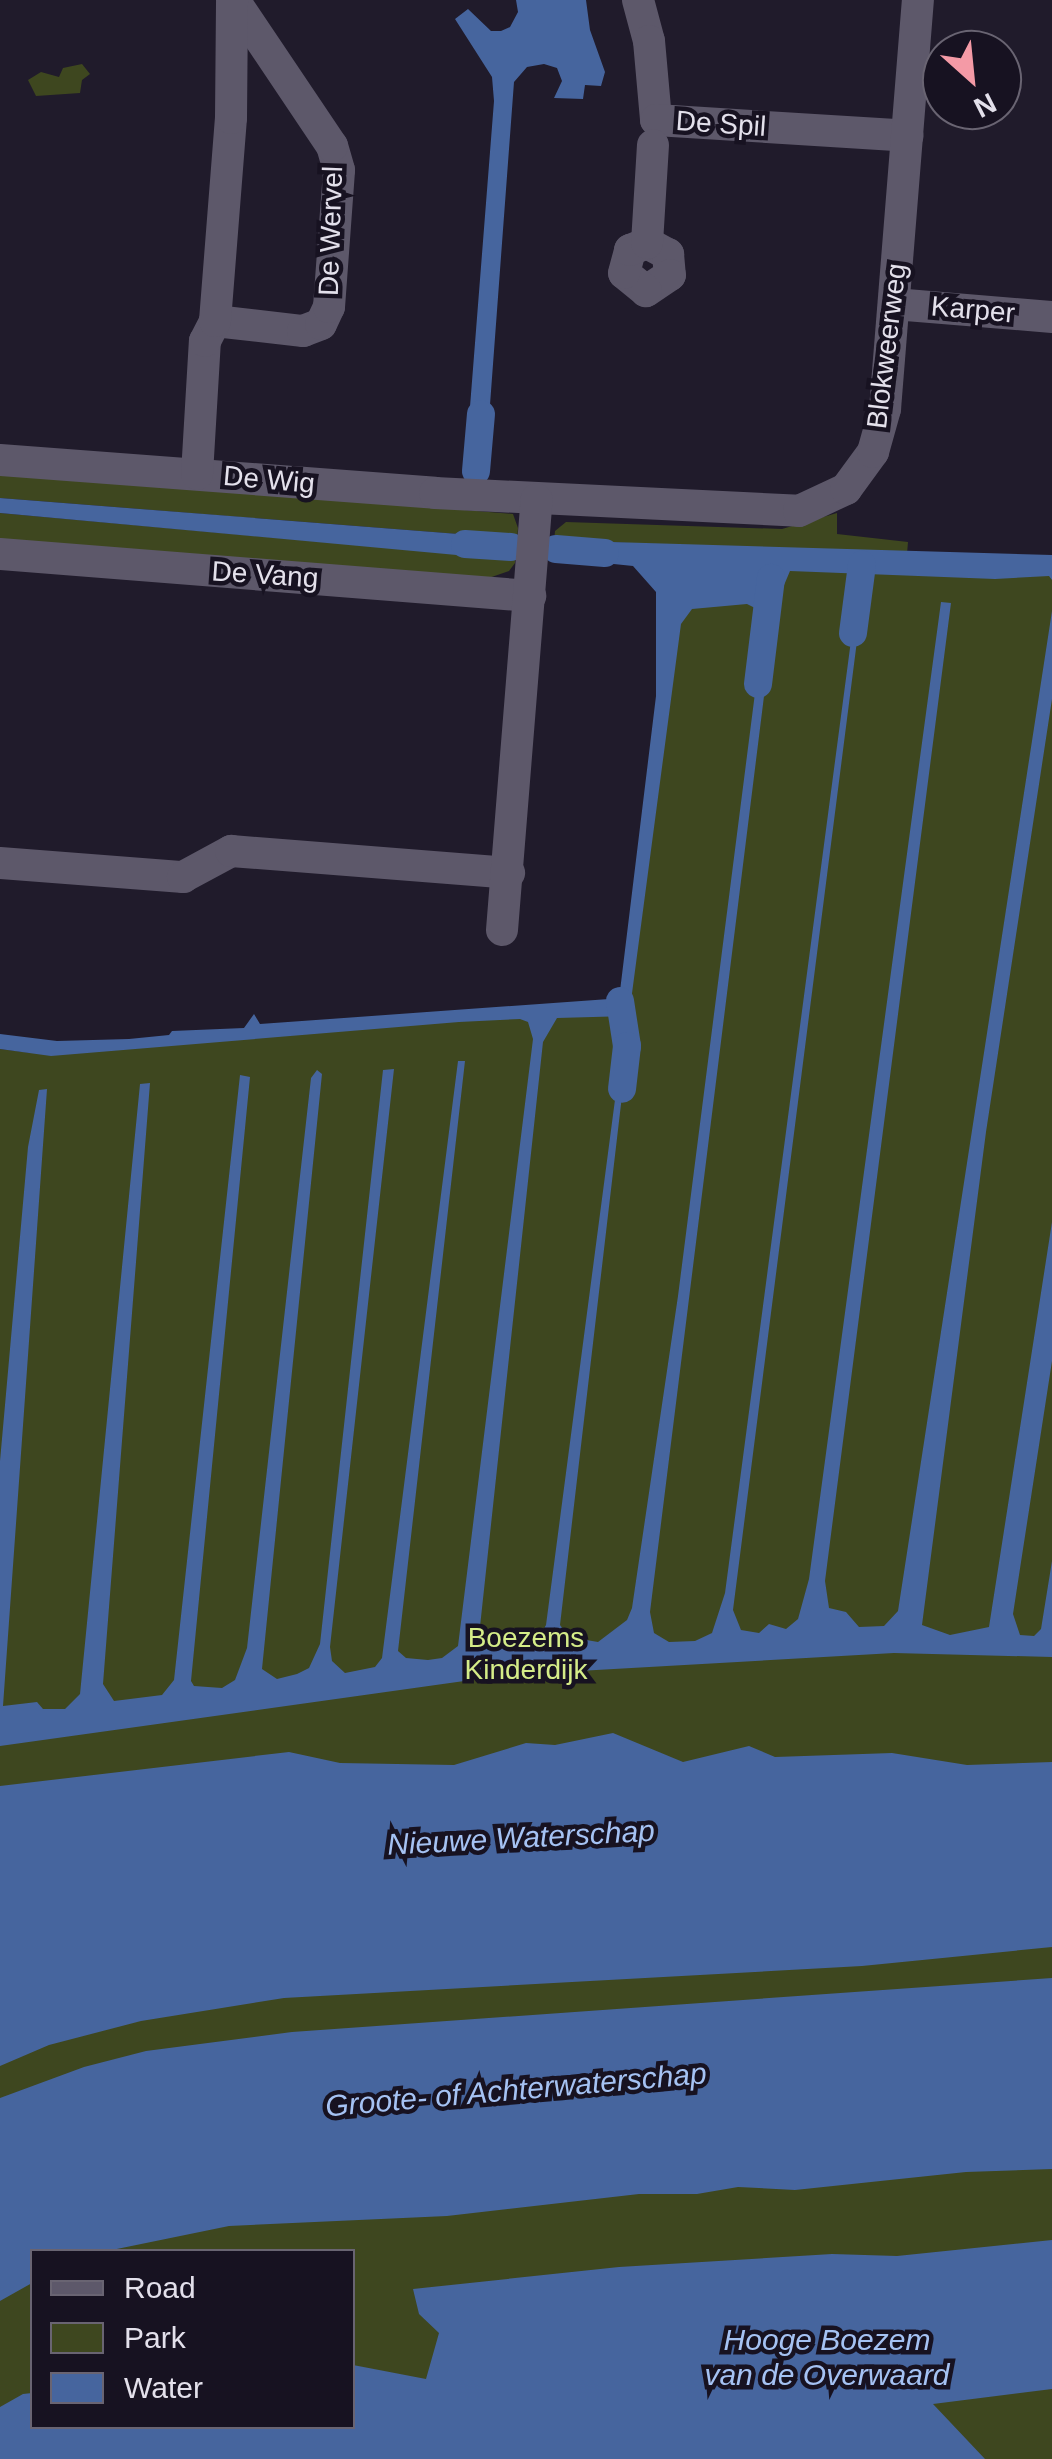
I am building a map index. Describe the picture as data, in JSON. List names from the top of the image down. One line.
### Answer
{"streets":{"street":["De Spil","De Wervel","Karper","Blokweerweg","De Wig","De Vang"]},"crossings":[["De Spil","Blokweerweg"],["De Wervel","De Wig"],["Karper","Blokweerweg"],["Blokweerweg","De Wig"]],"water":["Nieuwe Waterschap","Groote- of Achterwaterschap","Hooge Boezem van de Overwaard"],"parks":["Boezems Kinderdijk"],"legend":["Road","Park","Water"],"north":"bottom right"}
